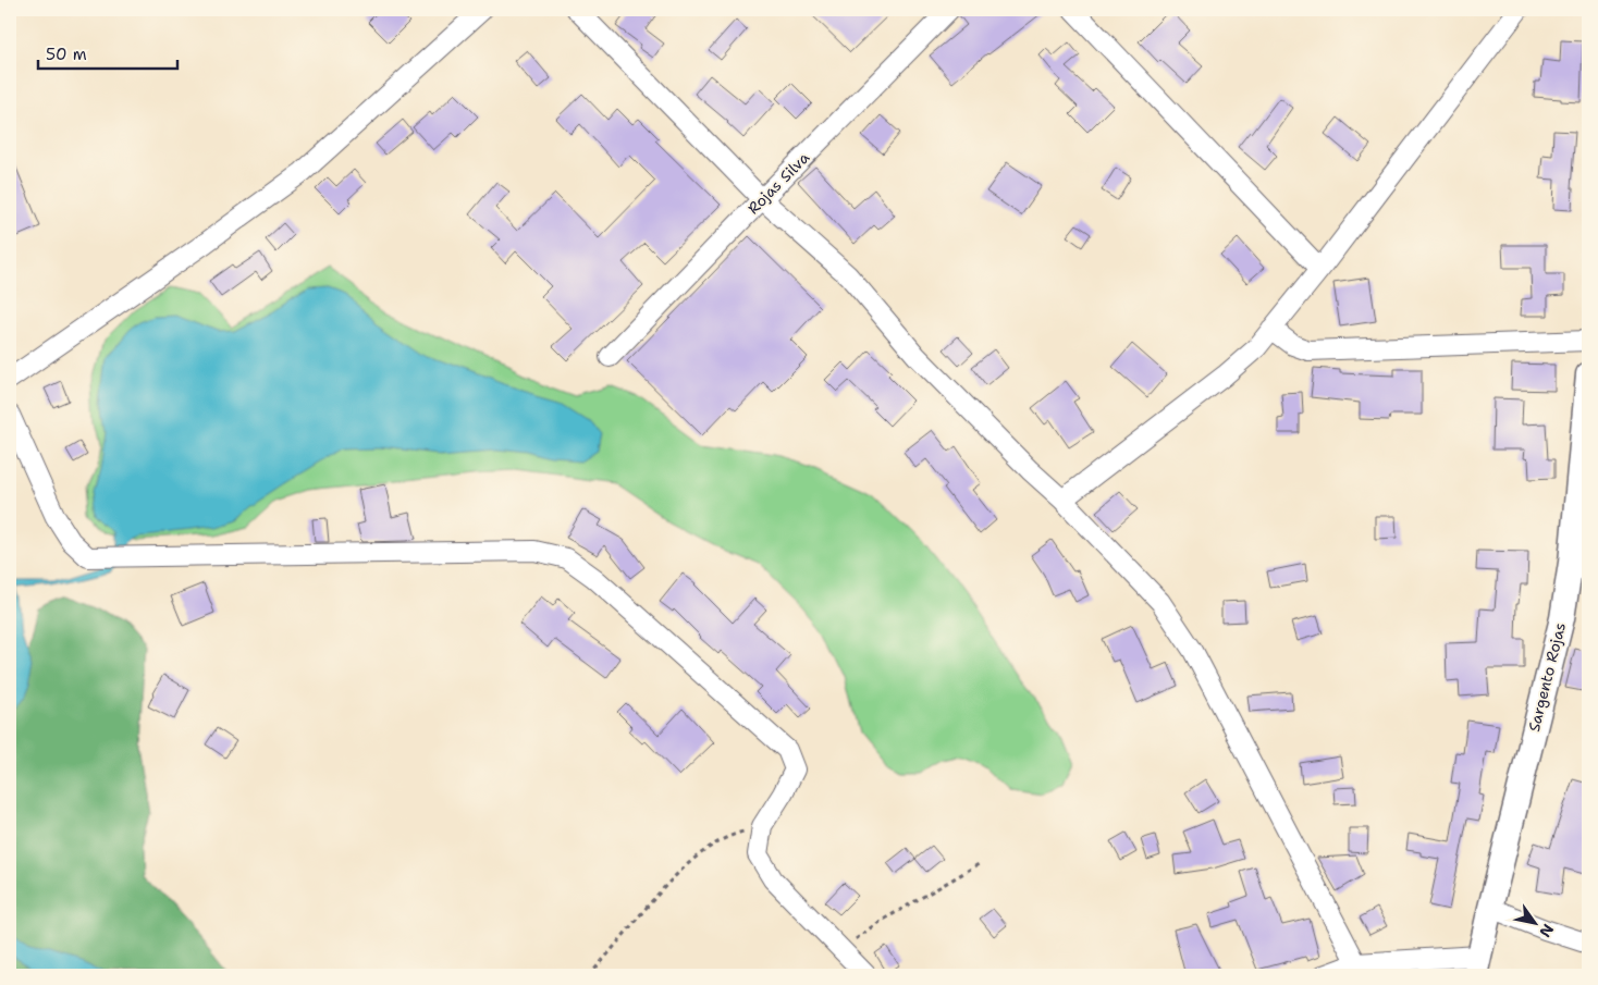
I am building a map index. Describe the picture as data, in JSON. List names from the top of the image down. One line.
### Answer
{"streets":{"street":["Rojas Silva","Sargento Rojas"]},"scale_bar":"50 m","north":"bottom right"}
